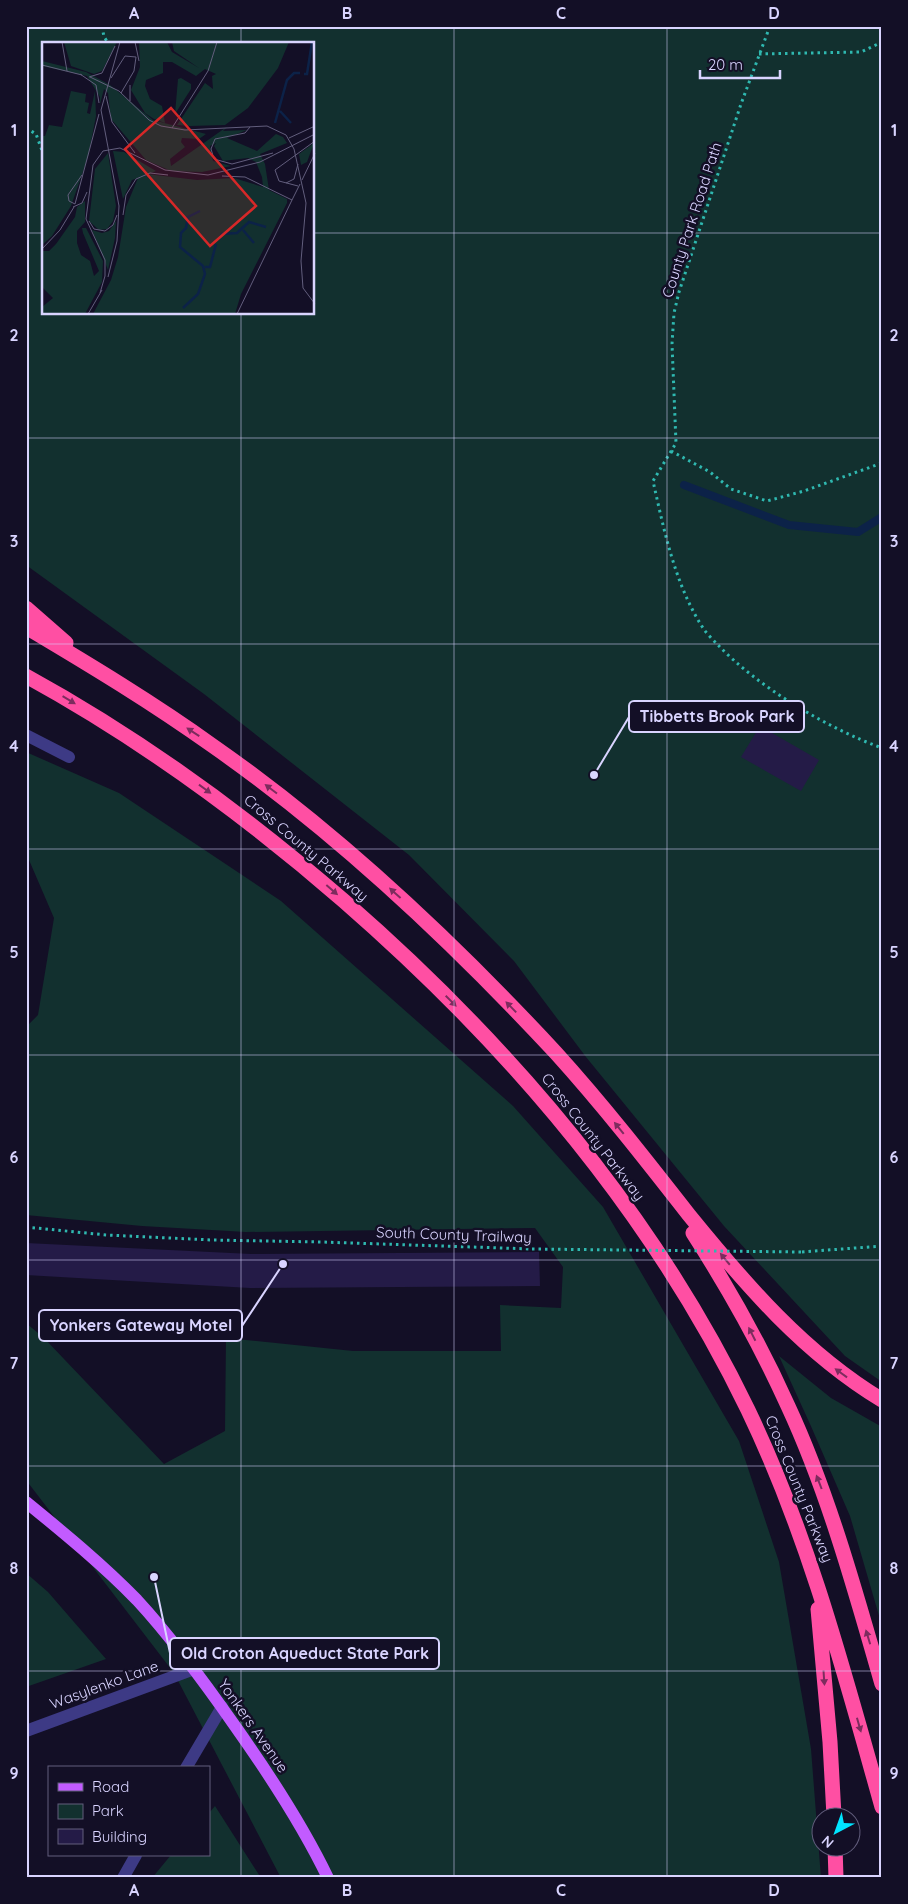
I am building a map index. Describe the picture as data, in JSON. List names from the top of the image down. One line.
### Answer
{"streets":{"highway":["Cross County Parkway"],"main road":["Yonkers Avenue"],"street":["Wasylenko Lane"],"path":["County Park Road Path","South County Trailway"]},"crossings":[["Wasylenko Lane","Yonkers Avenue"]],"places":["Tibbetts Brook Park","Yonkers Gateway Motel","Old Croton Aqueduct State Park"],"legend":["Road","Park","Building"],"scale_bar":"20 m","north":"bottom left","grid":{"columns":["A","B","C","D"],"rows":["1","2","3","4","5","6","7","8","9"]}}
